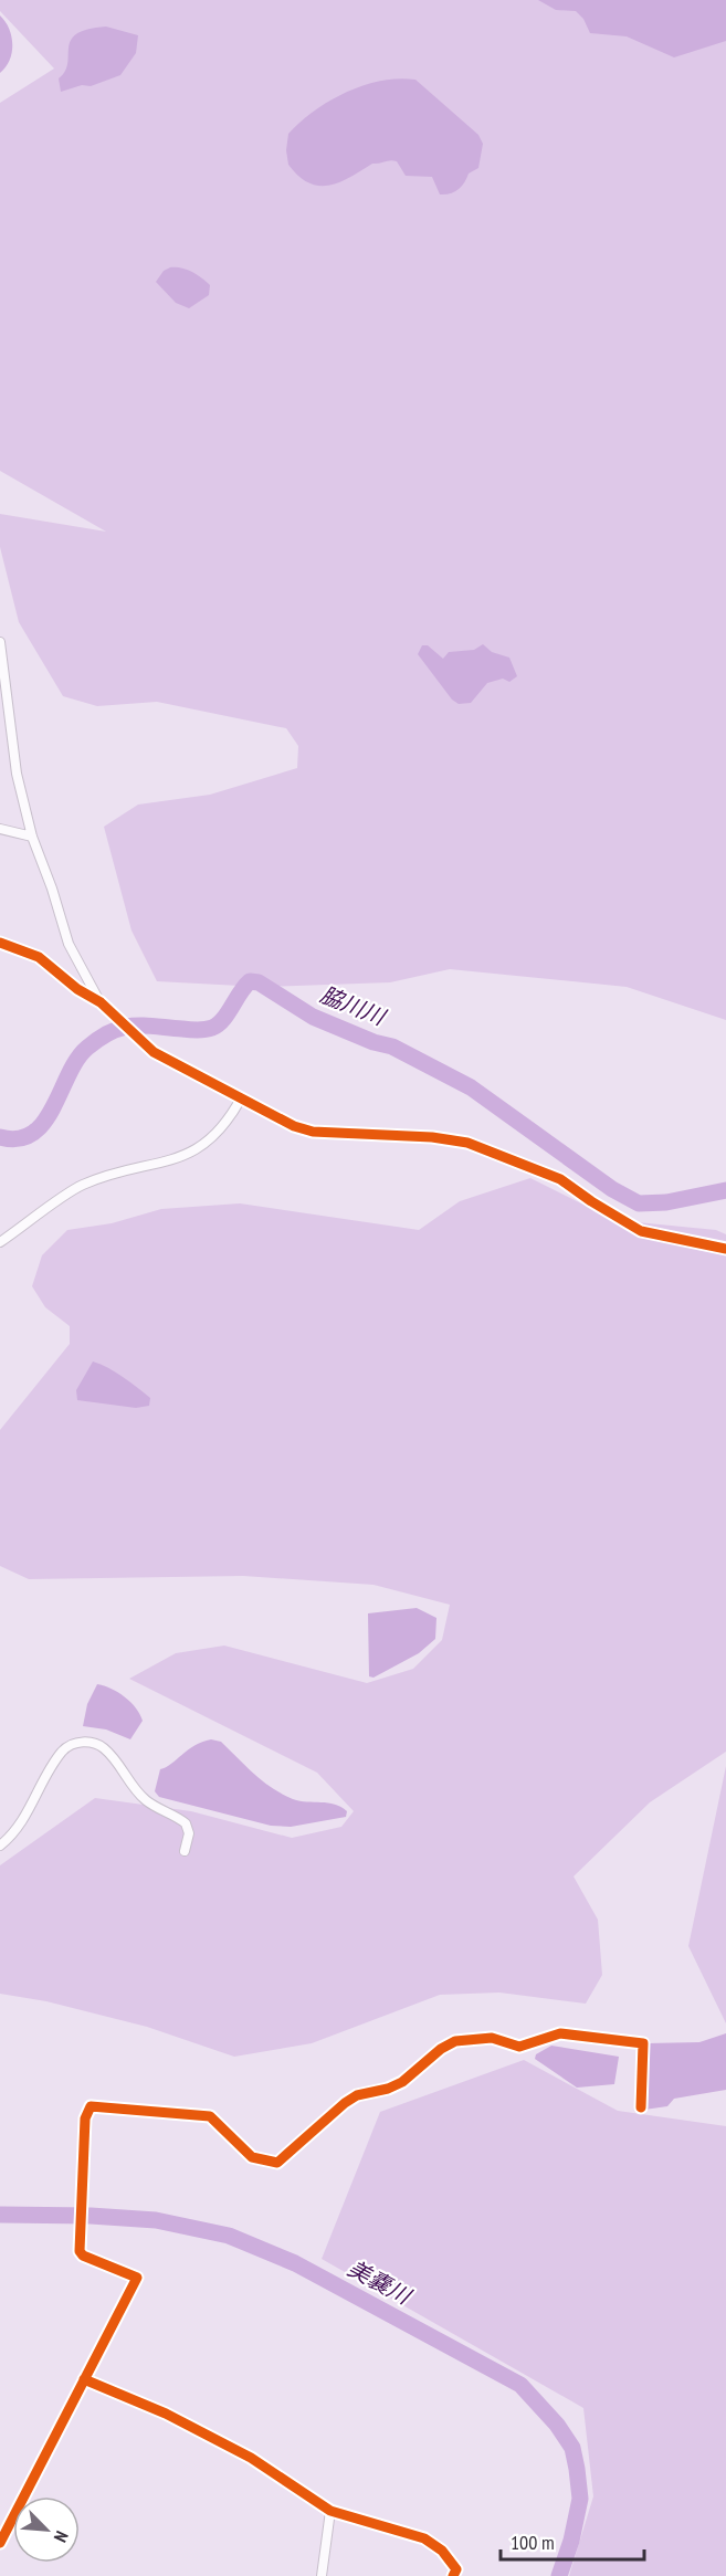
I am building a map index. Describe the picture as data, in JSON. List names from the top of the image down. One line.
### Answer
{"water":["脇川川","美嚢川"],"scale_bar":"100 m","north":"bottom right"}
